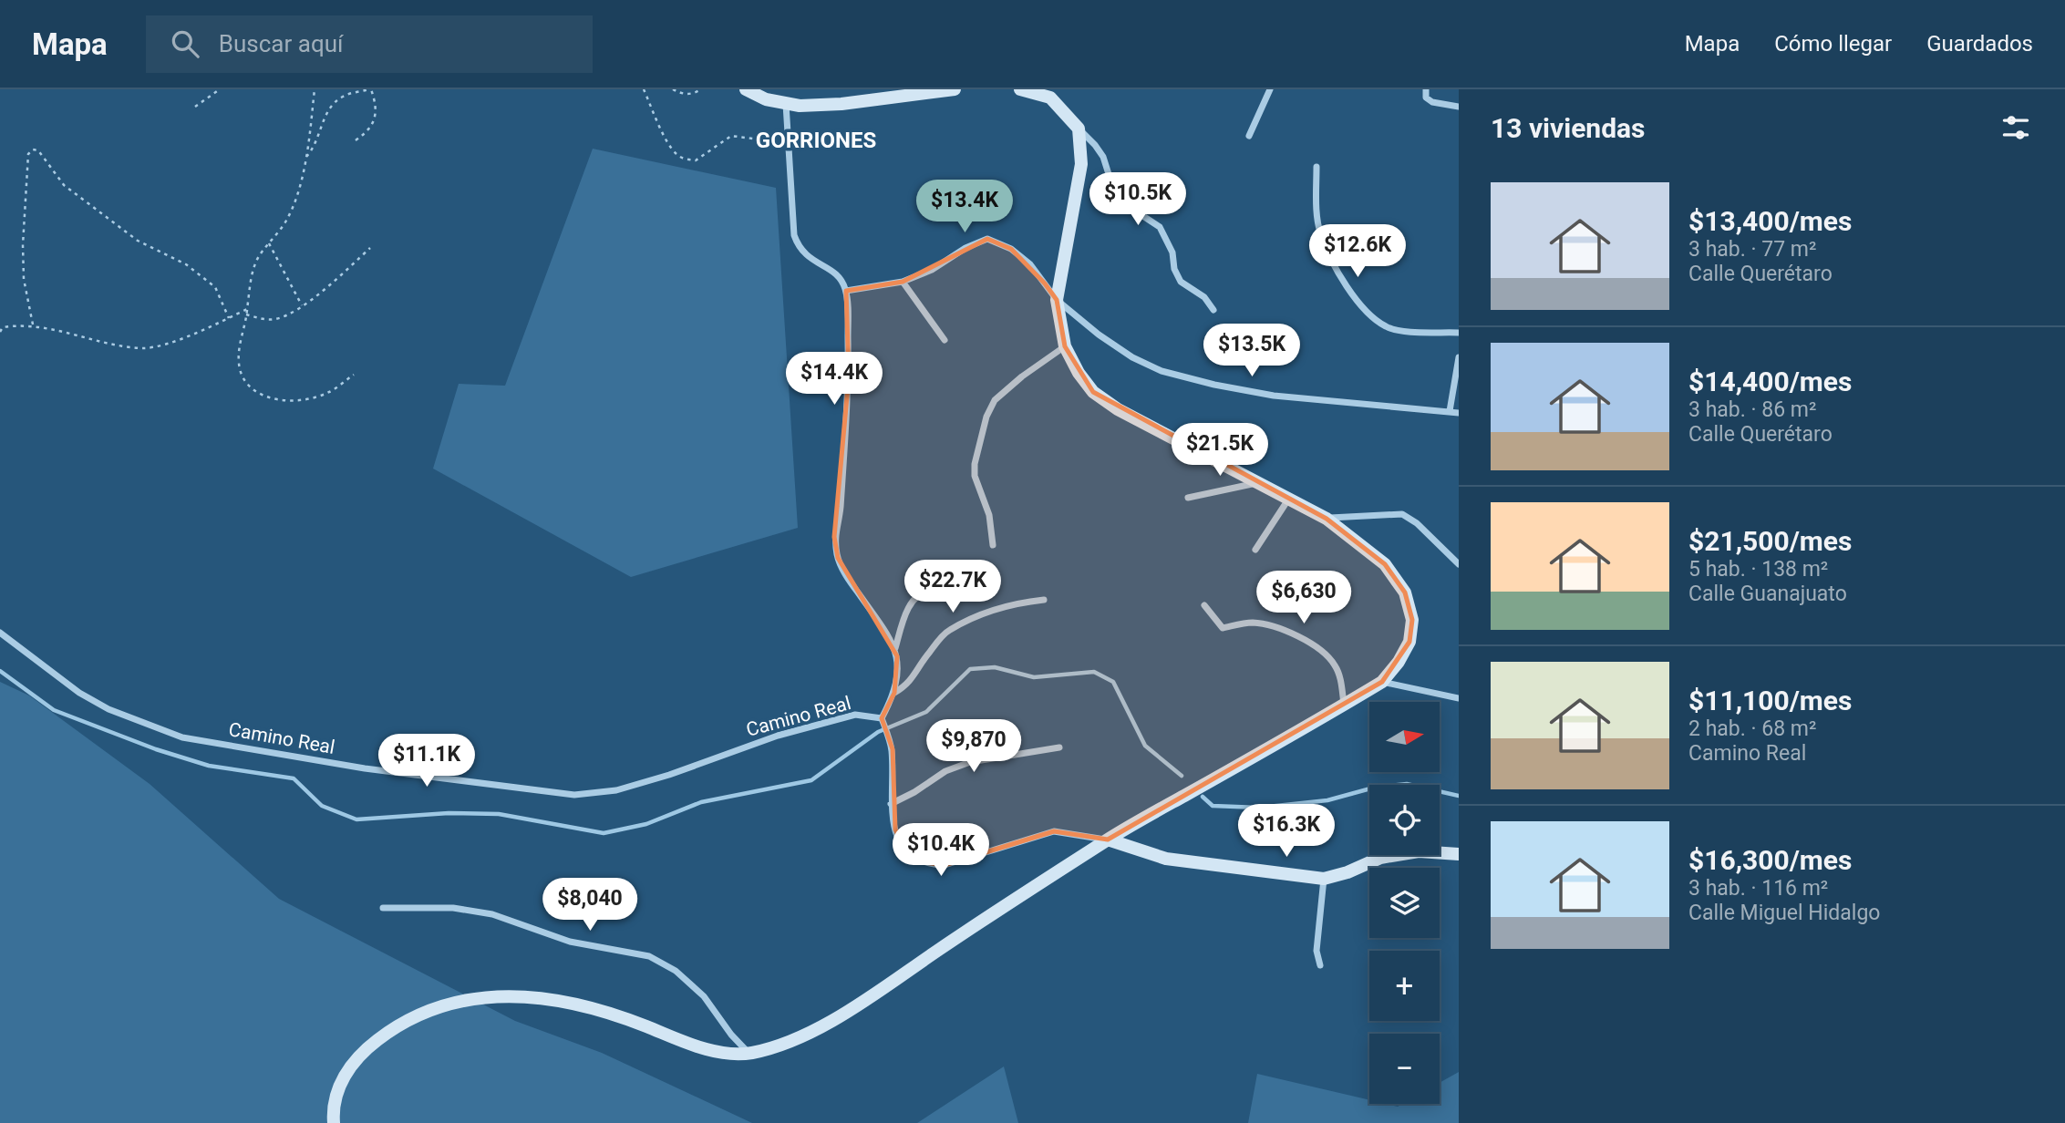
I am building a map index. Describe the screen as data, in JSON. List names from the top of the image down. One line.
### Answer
{"streets":{"street":["Camino Real"]},"districts":["GORRIONES"],"north":"right","page":{"header":"Mapa","search":"Buscar aquí","nav":["Mapa","Cómo llegar","Guardados"],"heading":"13 viviendas","list":[{"name":"$13,400/mes","note":"3 hab. · 77 m² · Calle Querétaro"},{"name":"$14,400/mes","note":"3 hab. · 86 m² · Calle Querétaro"},{"name":"$21,500/mes","note":"5 hab. · 138 m² · Calle Guanajuato"},{"name":"$11,100/mes","note":"2 hab. · 68 m² · Camino Real"},{"name":"$16,300/mes","note":"3 hab. · 116 m² · Calle Miguel Hidalgo"}],"price":["$10.5K","$13.4K","$12.6K","$13.5K","$14.4K","$21.5K","$22.7K","$6,630","$9,870","$11.1K","$16.3K","$10.4K","$8,040"],"map_buttons":["+","−"]}}
